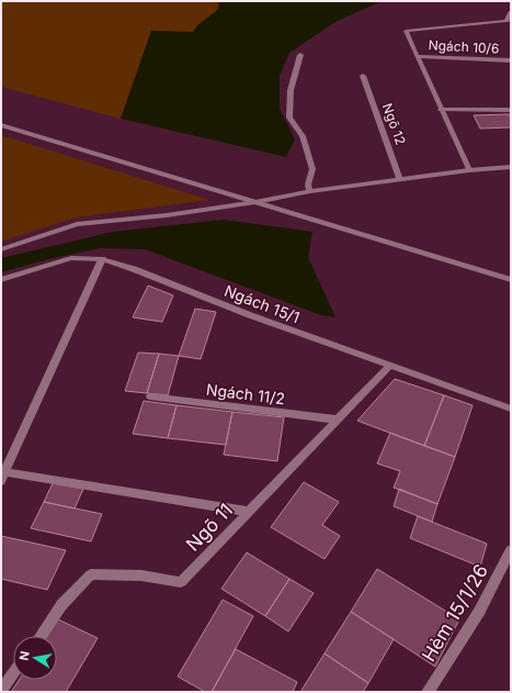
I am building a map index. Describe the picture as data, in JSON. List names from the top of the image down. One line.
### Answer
{"streets":{"street":["Ngách 10/6","Ngõ 12","Ngách 15/1","Ngách 11/2","Ngõ 11","Hẻm 15/1/26"]},"crossings":[["Ngách 15/1","Ngõ 11"],["Ngách 11/2","Ngõ 11"]],"north":"left"}
